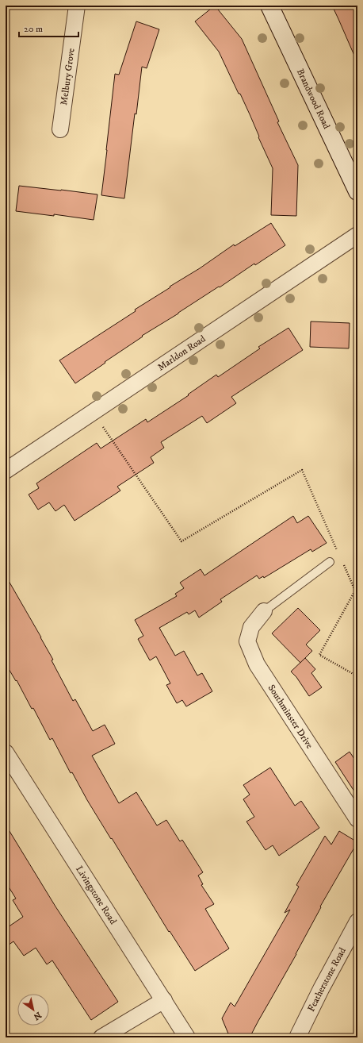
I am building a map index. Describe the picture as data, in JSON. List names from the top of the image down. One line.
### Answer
{"streets":{"street":["Melbury Grove","Brandwood Road","Marldon Road","Southminster Drive","Livingstone Road","Featherstone Road"]},"scale_bar":"20 m","north":"bottom right"}
